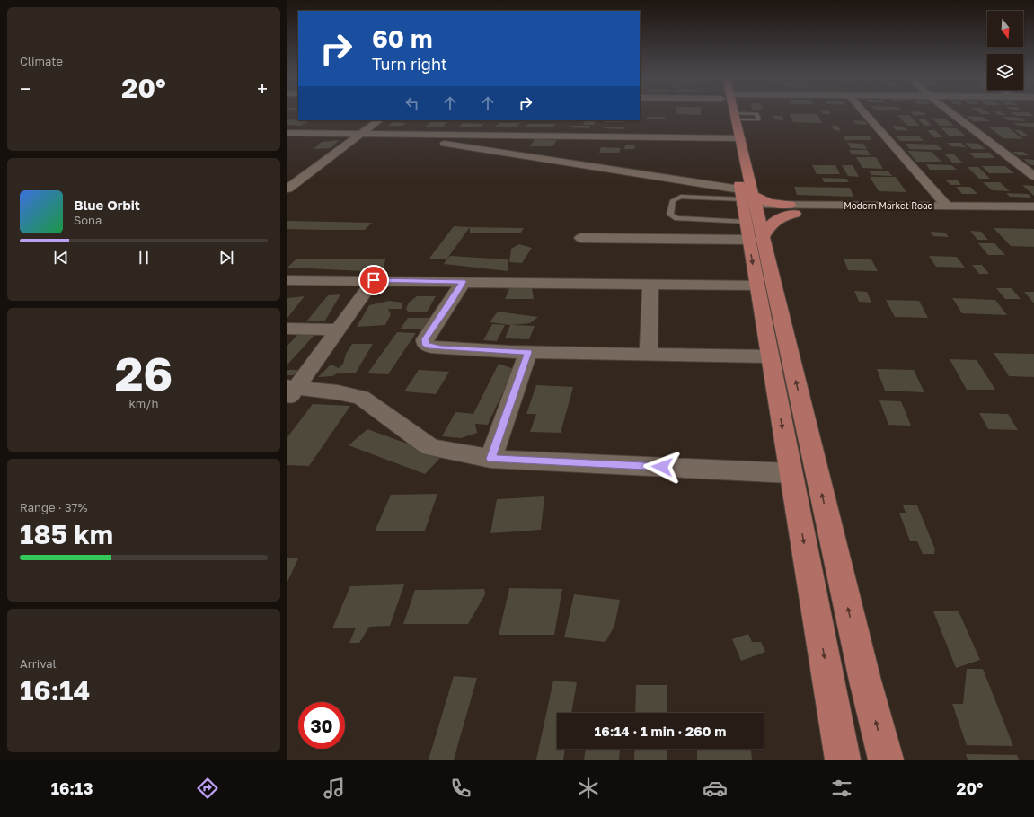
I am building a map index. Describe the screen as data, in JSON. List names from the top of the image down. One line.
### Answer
{"streets":{"street":["Modern Market Road"]},"north":"bottom","page":{"tile":["Climate",["26","km/h"],["Range · 37%","185 km"],["Arrival","16:14"]],"turn":["60 m","Turn right"],"heat":["−","20°","+"],"song":["Blue Orbit","Sona"],"limit":"30","trip":"16:14 · 1 min · 260 m","tabs":["16:13","20°"]}}
